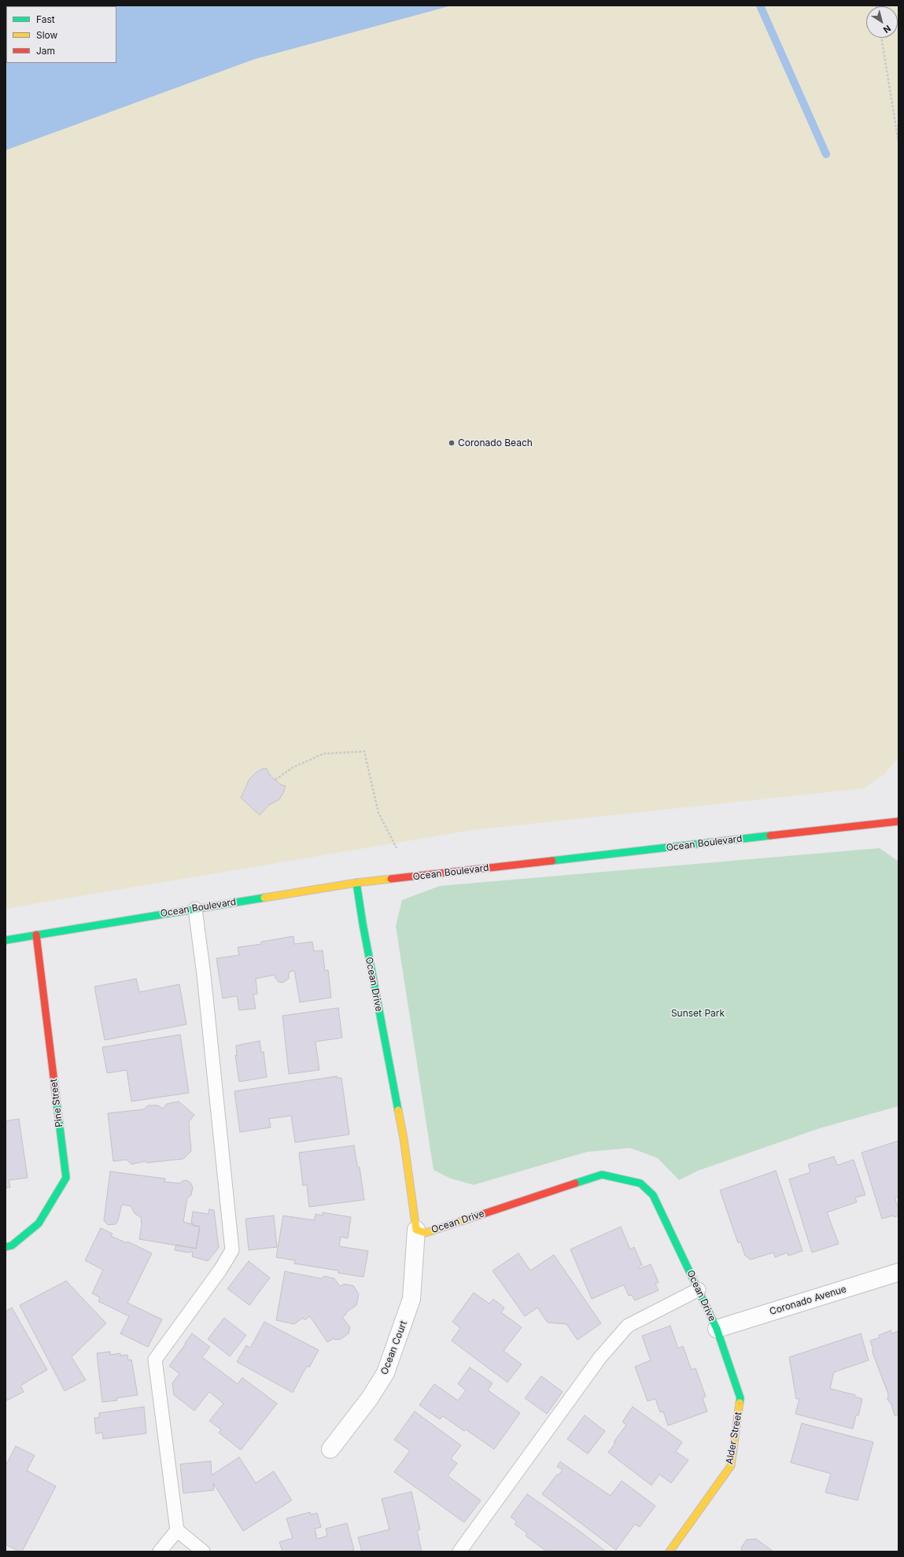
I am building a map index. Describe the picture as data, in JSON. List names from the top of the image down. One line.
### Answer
{"streets":{"street":["Ocean Boulevard","Ocean Drive","Pine Street","Coronado Avenue","Ocean Court","Alder Street"]},"crossings":[["Ocean Boulevard","Ocean Drive"],["Ocean Boulevard","Pine Street"],["Ocean Drive","Coronado Avenue"],["Ocean Drive","Ocean Court"],["Ocean Drive","Alder Street"],["Coronado Avenue","Alder Street"]],"parks":["Sunset Park"],"places":["Coronado Beach"],"legend":["Fast","Slow","Jam"],"north":"bottom right"}
